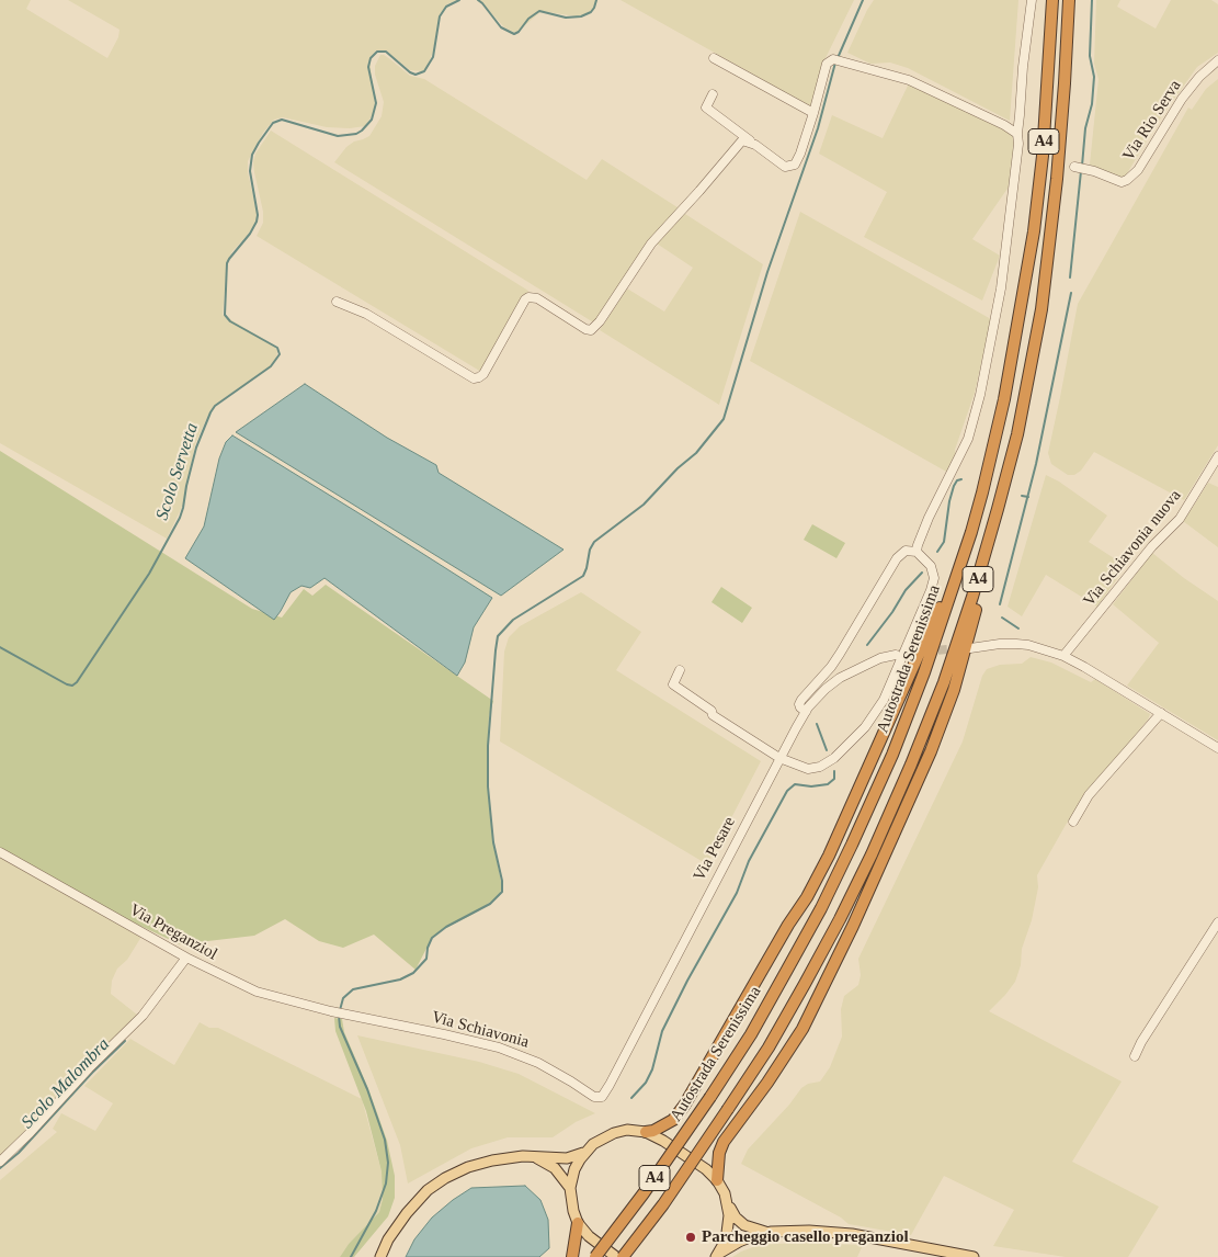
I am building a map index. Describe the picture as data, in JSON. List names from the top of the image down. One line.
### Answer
{"streets":{"highway":["A4","Autostrada Serenissima"],"street":["Via Rio Serva","Via Schiavonia nuova","Via Pesare","Via Preganziol","Via Schiavonia"]},"crossings":[["Via Pesare","Via Schiavonia"],["Via Preganziol","Via Schiavonia"]],"water":["Scolo Servetta","Scolo Malombra"],"places":["Parcheggio casello preganziol"]}
